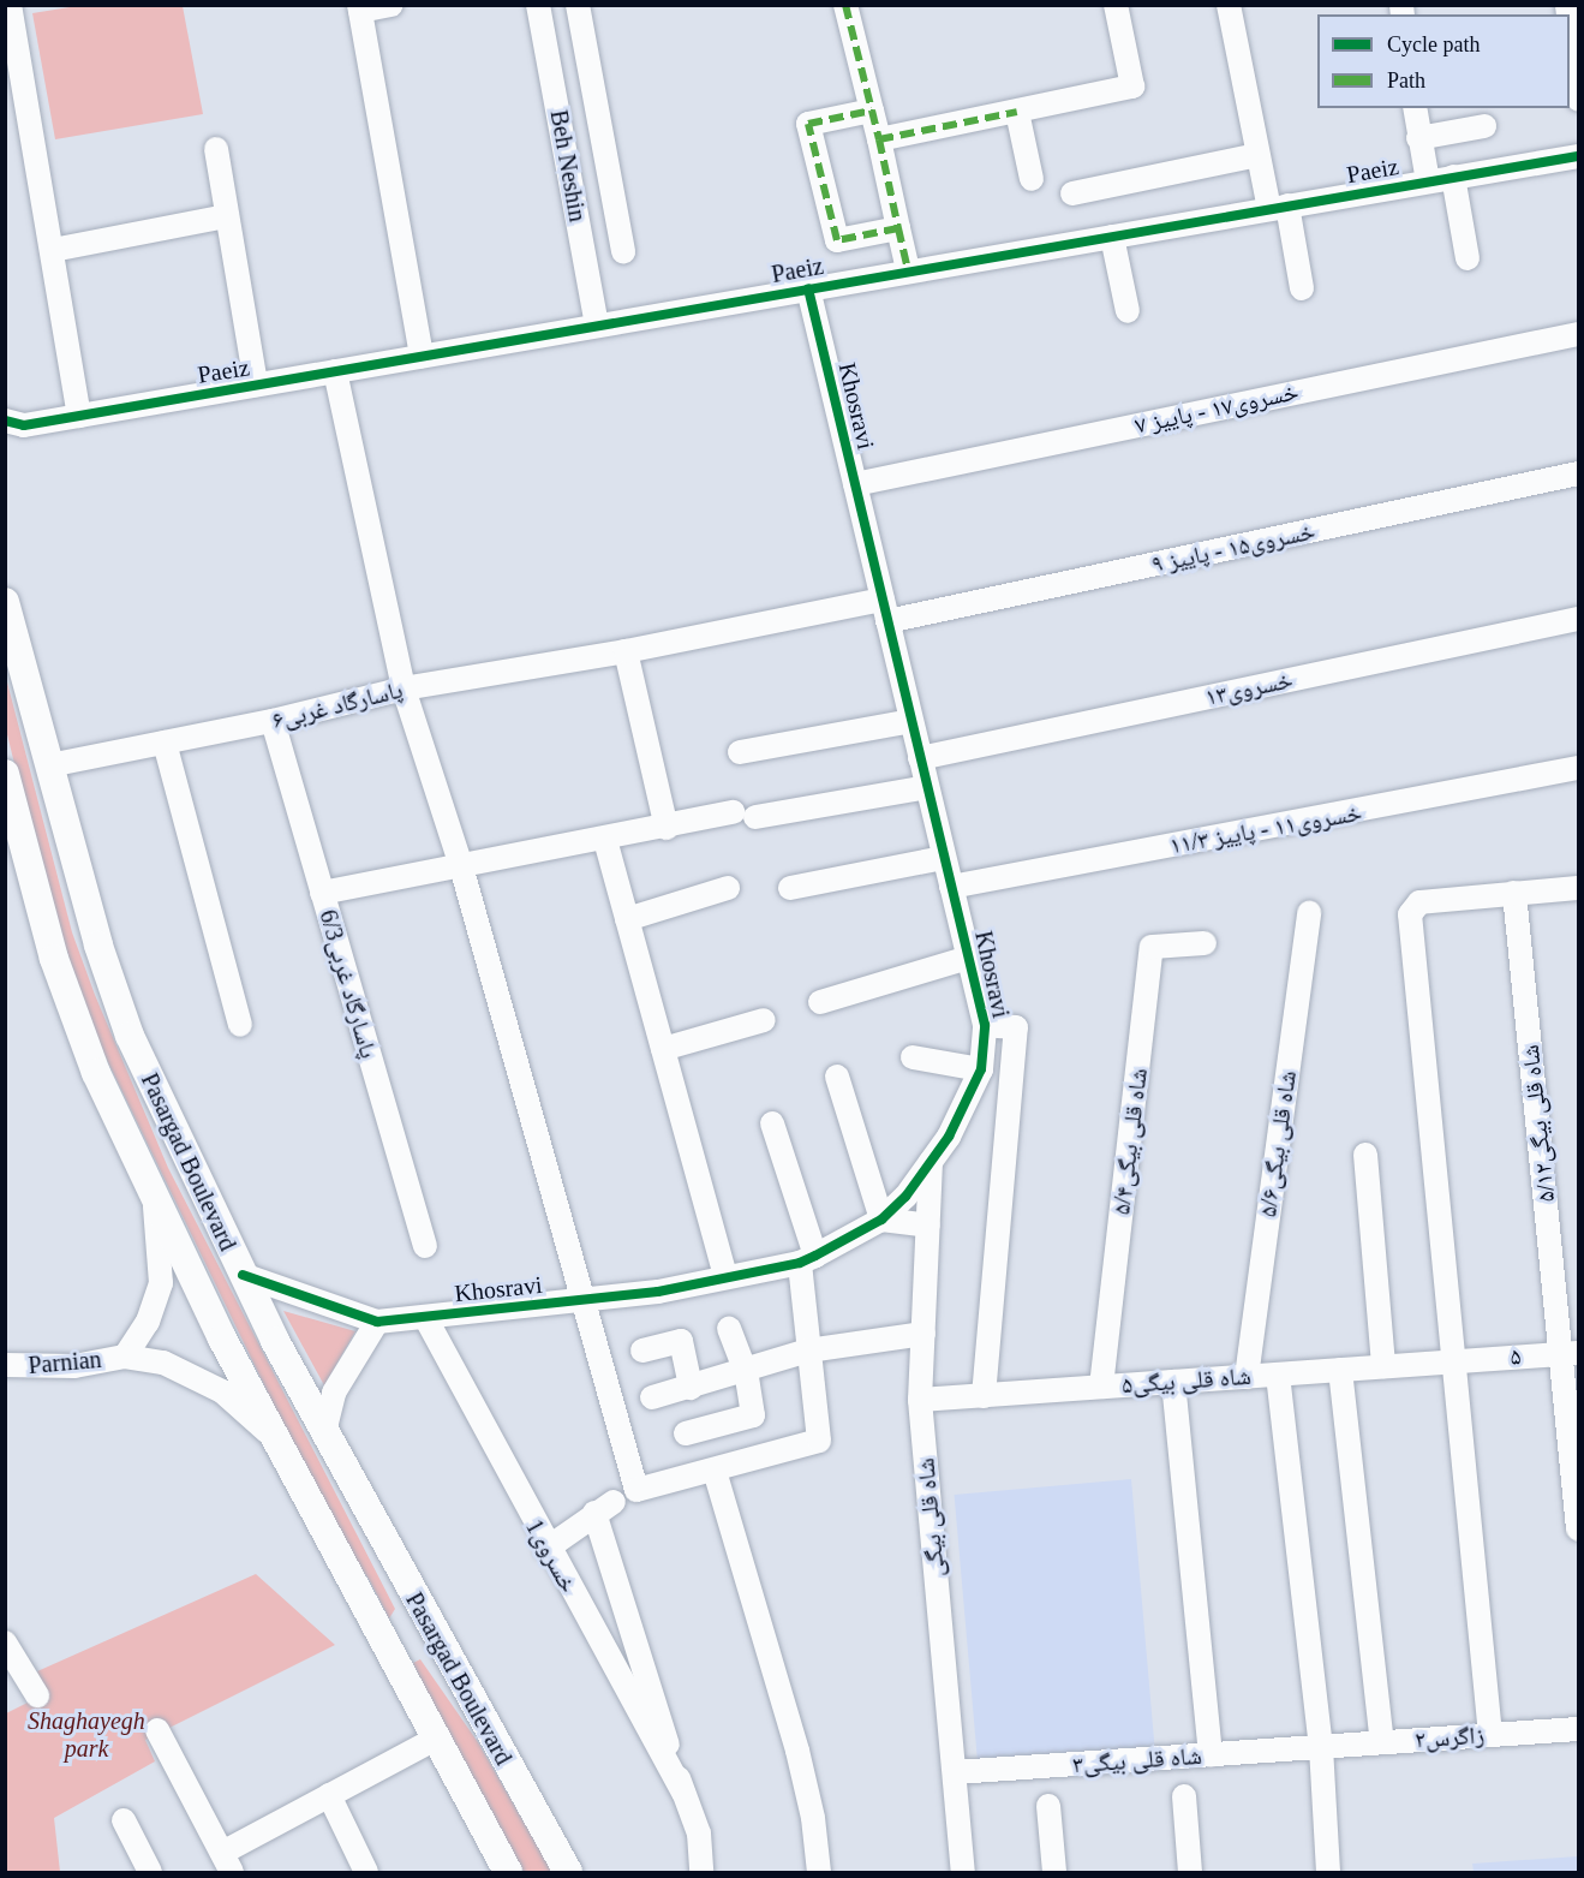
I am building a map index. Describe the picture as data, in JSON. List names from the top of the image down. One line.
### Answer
{"streets":{"main road":["Pasargad Boulevard"],"street":["Beh Neshin","Paeiz","Khosravi","خسروى۱۷ - پاییز ۷","خسروى۱۵ - پاییز ۹","خسروى۱۳","پاسارگاد غربی۶","خسروى۱۱ - پاییز ۱۱/۳","پاسارگاد غربی6/3","شاه قلی بیگی۵/۱۲","شاه قلی بیگی۵/۴","شاه قلی بیگی۵/۶","۵","Parnian","شاه قلی بیگی۵","شاه قلی بیگی","خسروى1","زاگرس۲","شاه قلی بیگی۳"]},"crossings":[["Beh Neshin","Paeiz"],["Paeiz","Khosravi"],["Khosravi","خسروى۱۷ - پاییز ۷"],["Khosravi","خسروى۱۵ - پاییز ۹"],["Khosravi","خسروى۱۳"],["Khosravi","خسروى۱۱ - پاییز ۱۱/۳"],["Khosravi","شاه قلی بیگی"],["Khosravi","خسروى1"],["خسروى۱۵ - پاییز ۹","پاسارگاد غربی۶"],["پاسارگاد غربی۶","پاسارگاد غربی6/3"],["پاسارگاد غربی۶","Pasargad Boulevard"],["شاه قلی بیگی۵/۱۲","۵"],["شاه قلی بیگی۵/۴","شاه قلی بیگی۵"],["شاه قلی بیگی۵/۶","شاه قلی بیگی۵"],["Pasargad Boulevard","Parnian"],["۵","شاه قلی بیگی۵"],["شاه قلی بیگی۵","شاه قلی بیگی"],["شاه قلی بیگی","شاه قلی بیگی۳"],["زاگرس۲","شاه قلی بیگی۳"]],"parks":["Shaghayegh park"],"legend":["Cycle path","Path"]}
